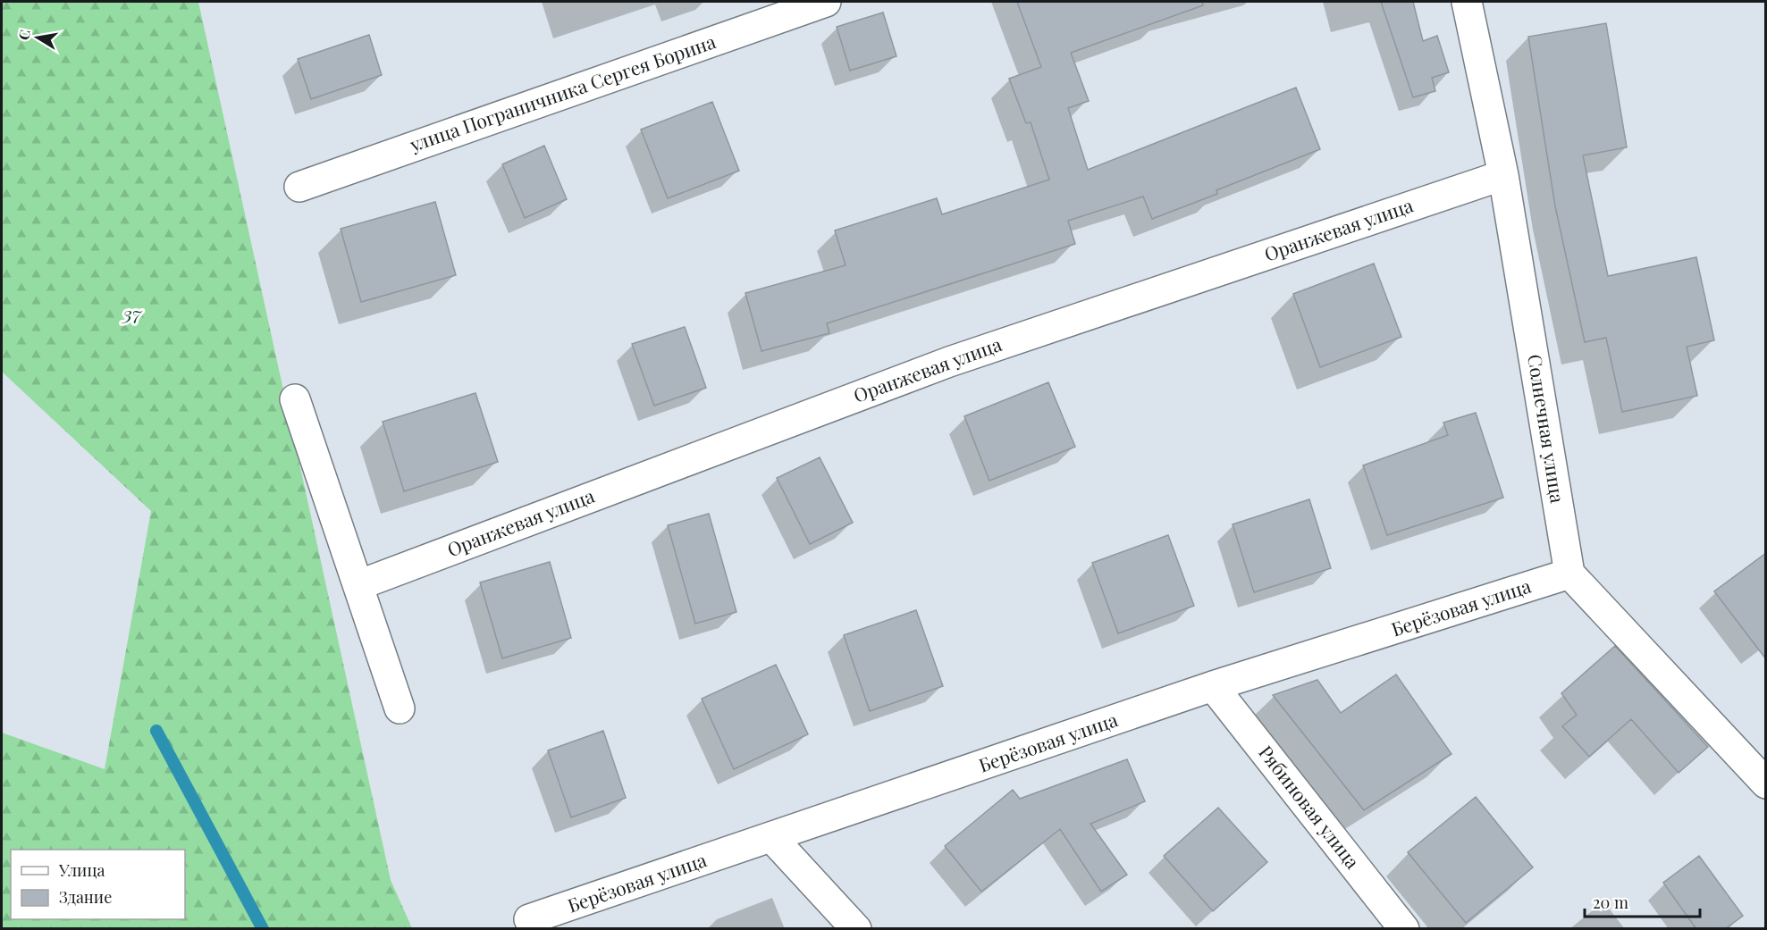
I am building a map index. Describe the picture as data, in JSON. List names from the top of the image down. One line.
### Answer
{"streets":{"street":["улица Пограничника Сергея Борина","Оранжевая улица","Солнечная улица","Берёзовая улица","Рябиновая улица"]},"crossings":[["Оранжевая улица","Солнечная улица"],["Солнечная улица","Берёзовая улица"],["Берёзовая улица","Рябиновая улица"]],"parks":["37"],"legend":["Улица","Здание"],"scale_bar":"20 m","north":"left"}
